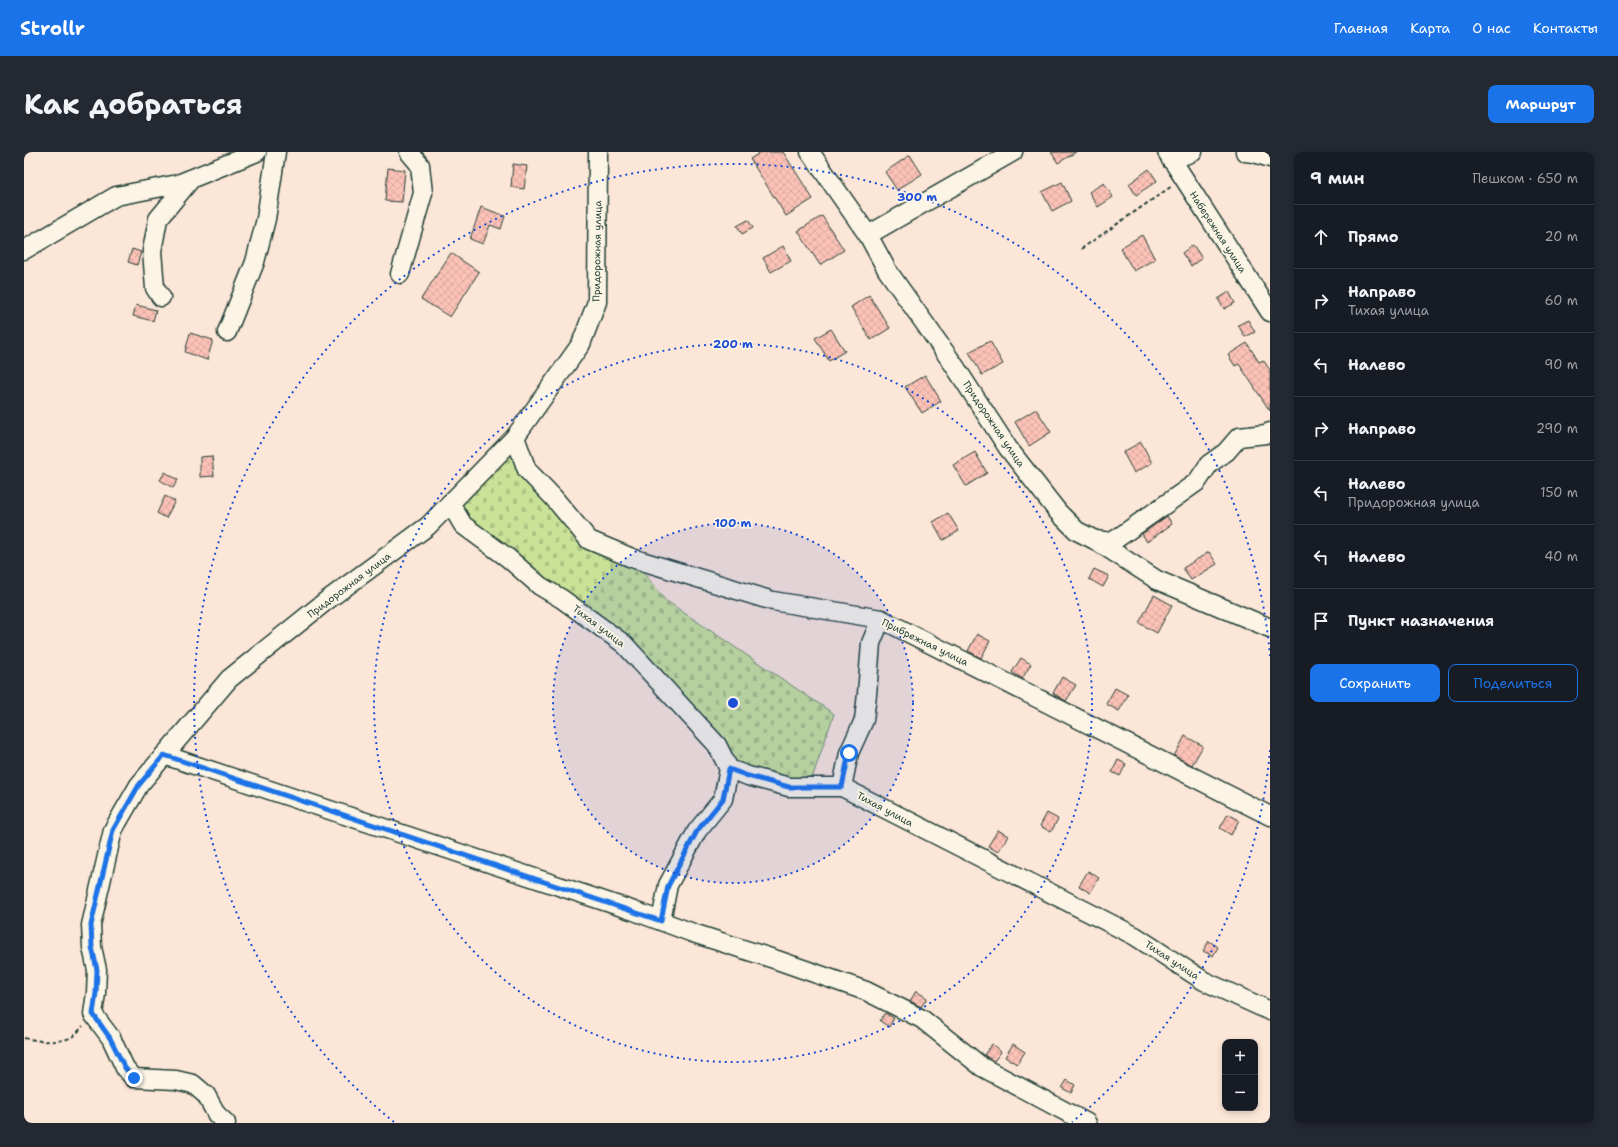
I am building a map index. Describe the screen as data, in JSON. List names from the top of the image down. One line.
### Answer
{"streets":{"street":["Набережная улица","Придорожная улица","Тихая улица","Прибрежная улица"]},"crossings":[["Придорожная улица","Тихая улица"],["Придорожная улица","Прибрежная улица"]],"page":{"header":"Strollr","nav":["Главная","Карта","О нас","Контакты"],"title":"Как добраться","buttons":["Маршрут",["Сохранить","Поделиться"]],"heading":["9 мин","Пешком · 650 m"],"list":[["Прямо","20 m"],["Направо","Тихая улица","60 m"],["Налево","90 m"],["Направо","290 m"],["Налево","Придорожная улица","150 m"],["Налево","40 m"],"Пункт назначения"],"map_buttons":["+","−"]},"rings":["300 m","200 m","100 m"]}
